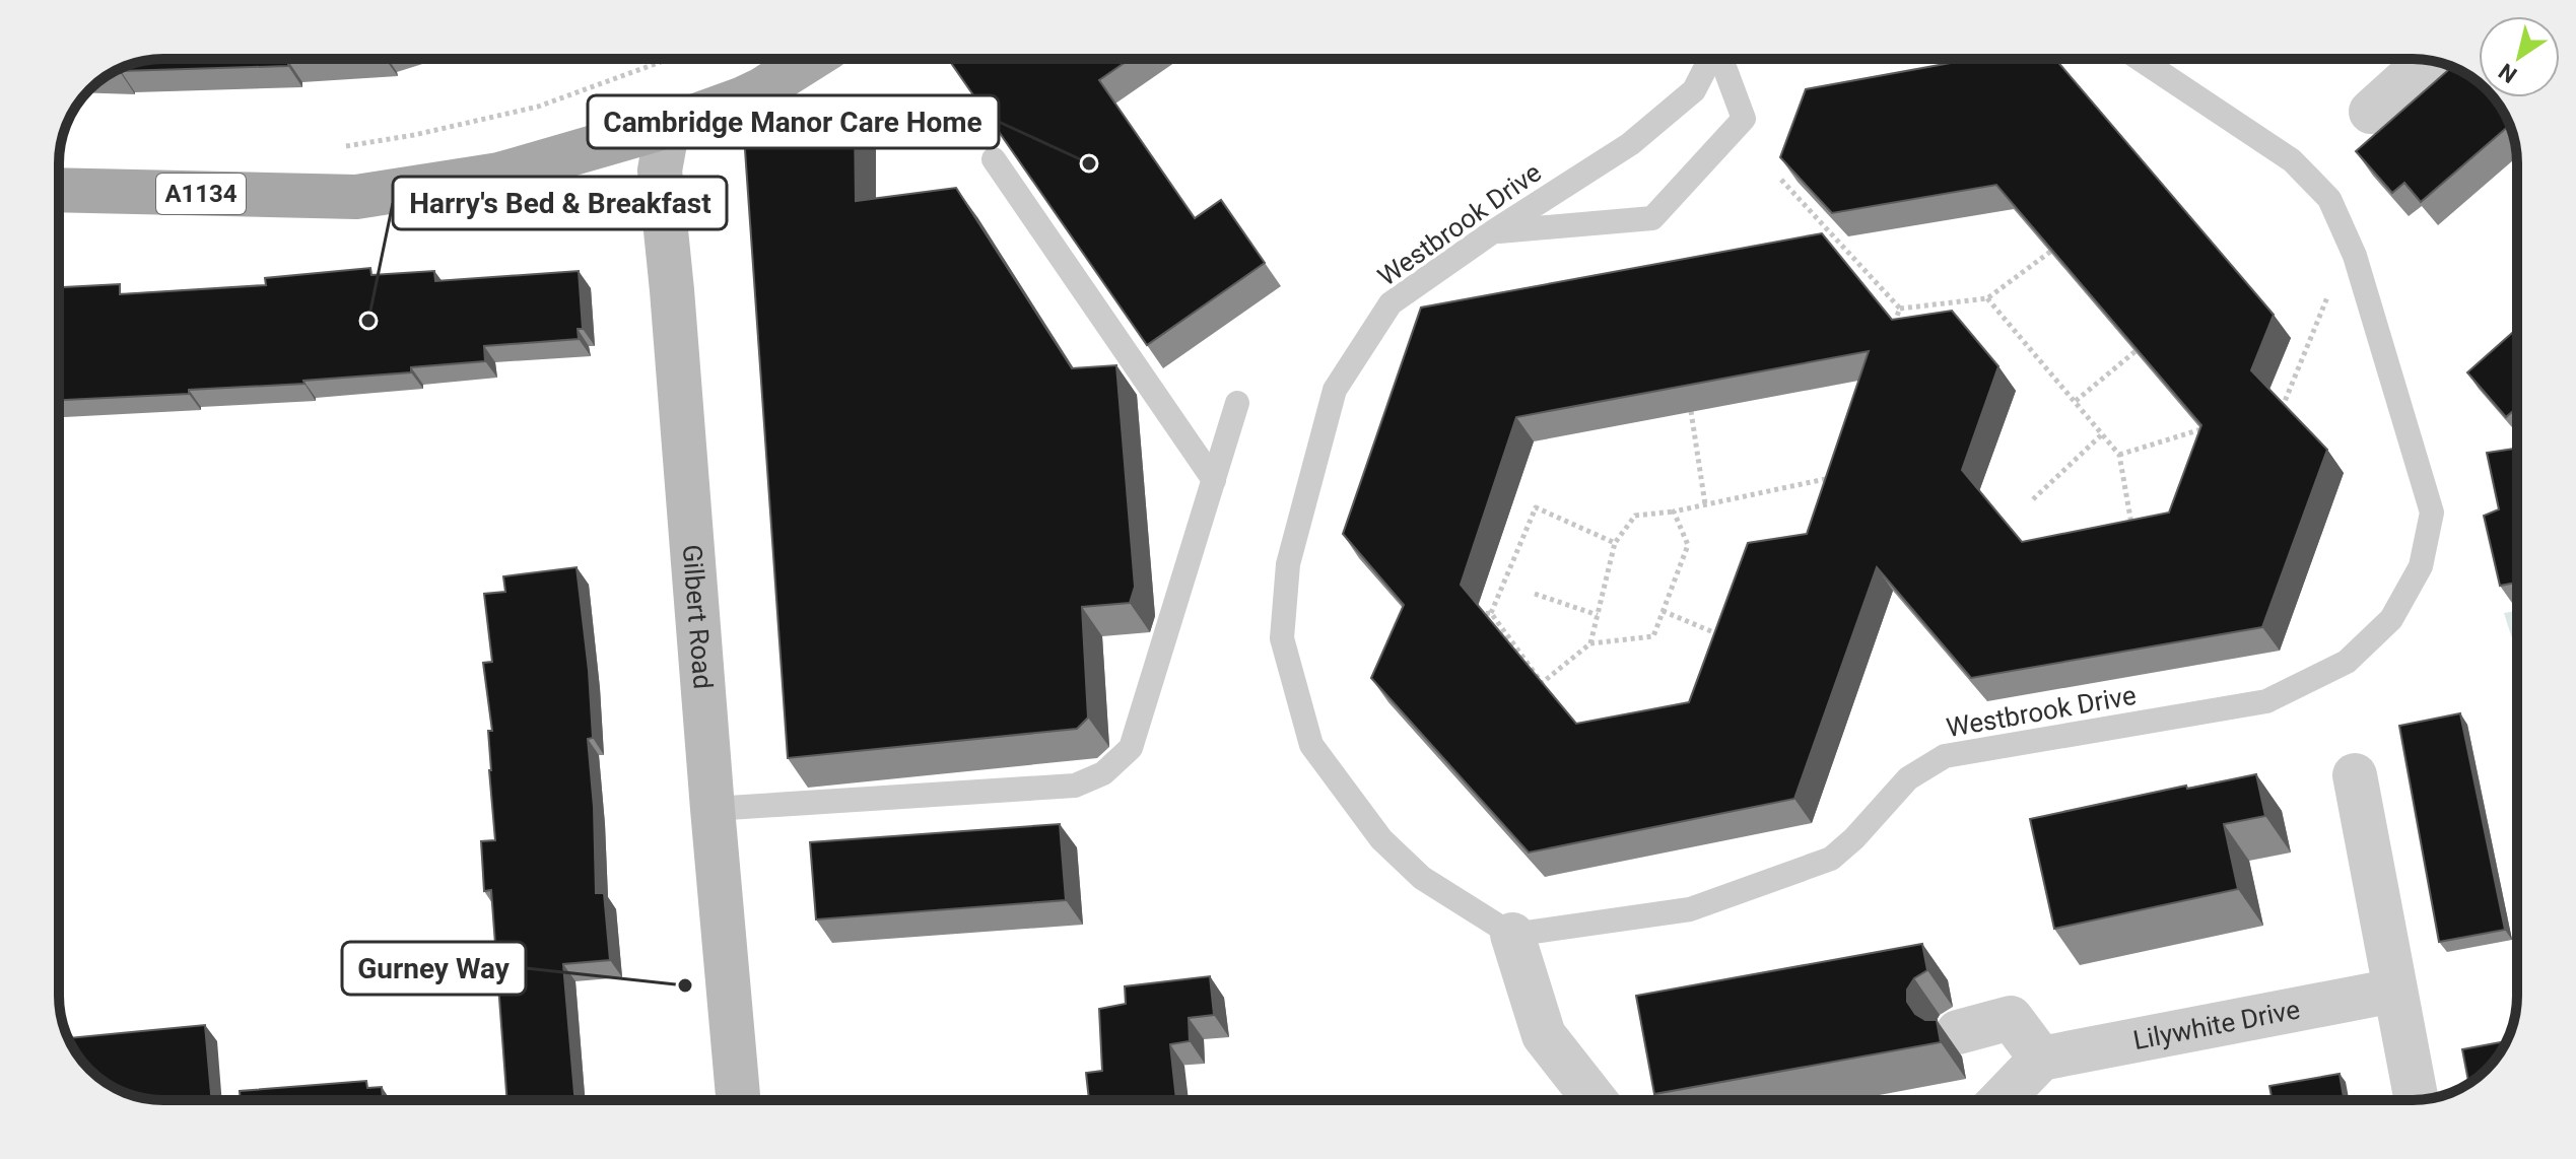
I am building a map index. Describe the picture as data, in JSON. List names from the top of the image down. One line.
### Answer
{"streets":{"main road":["A1134"],"street":["Gilbert Road","Lilywhite Drive"],"lane":["Westbrook Drive"]},"crossings":[["A1134","Gilbert Road"]],"places":["Cambridge Manor Care Home","Harry's Bed & Breakfast","Gurney Way"],"north":"bottom left"}
